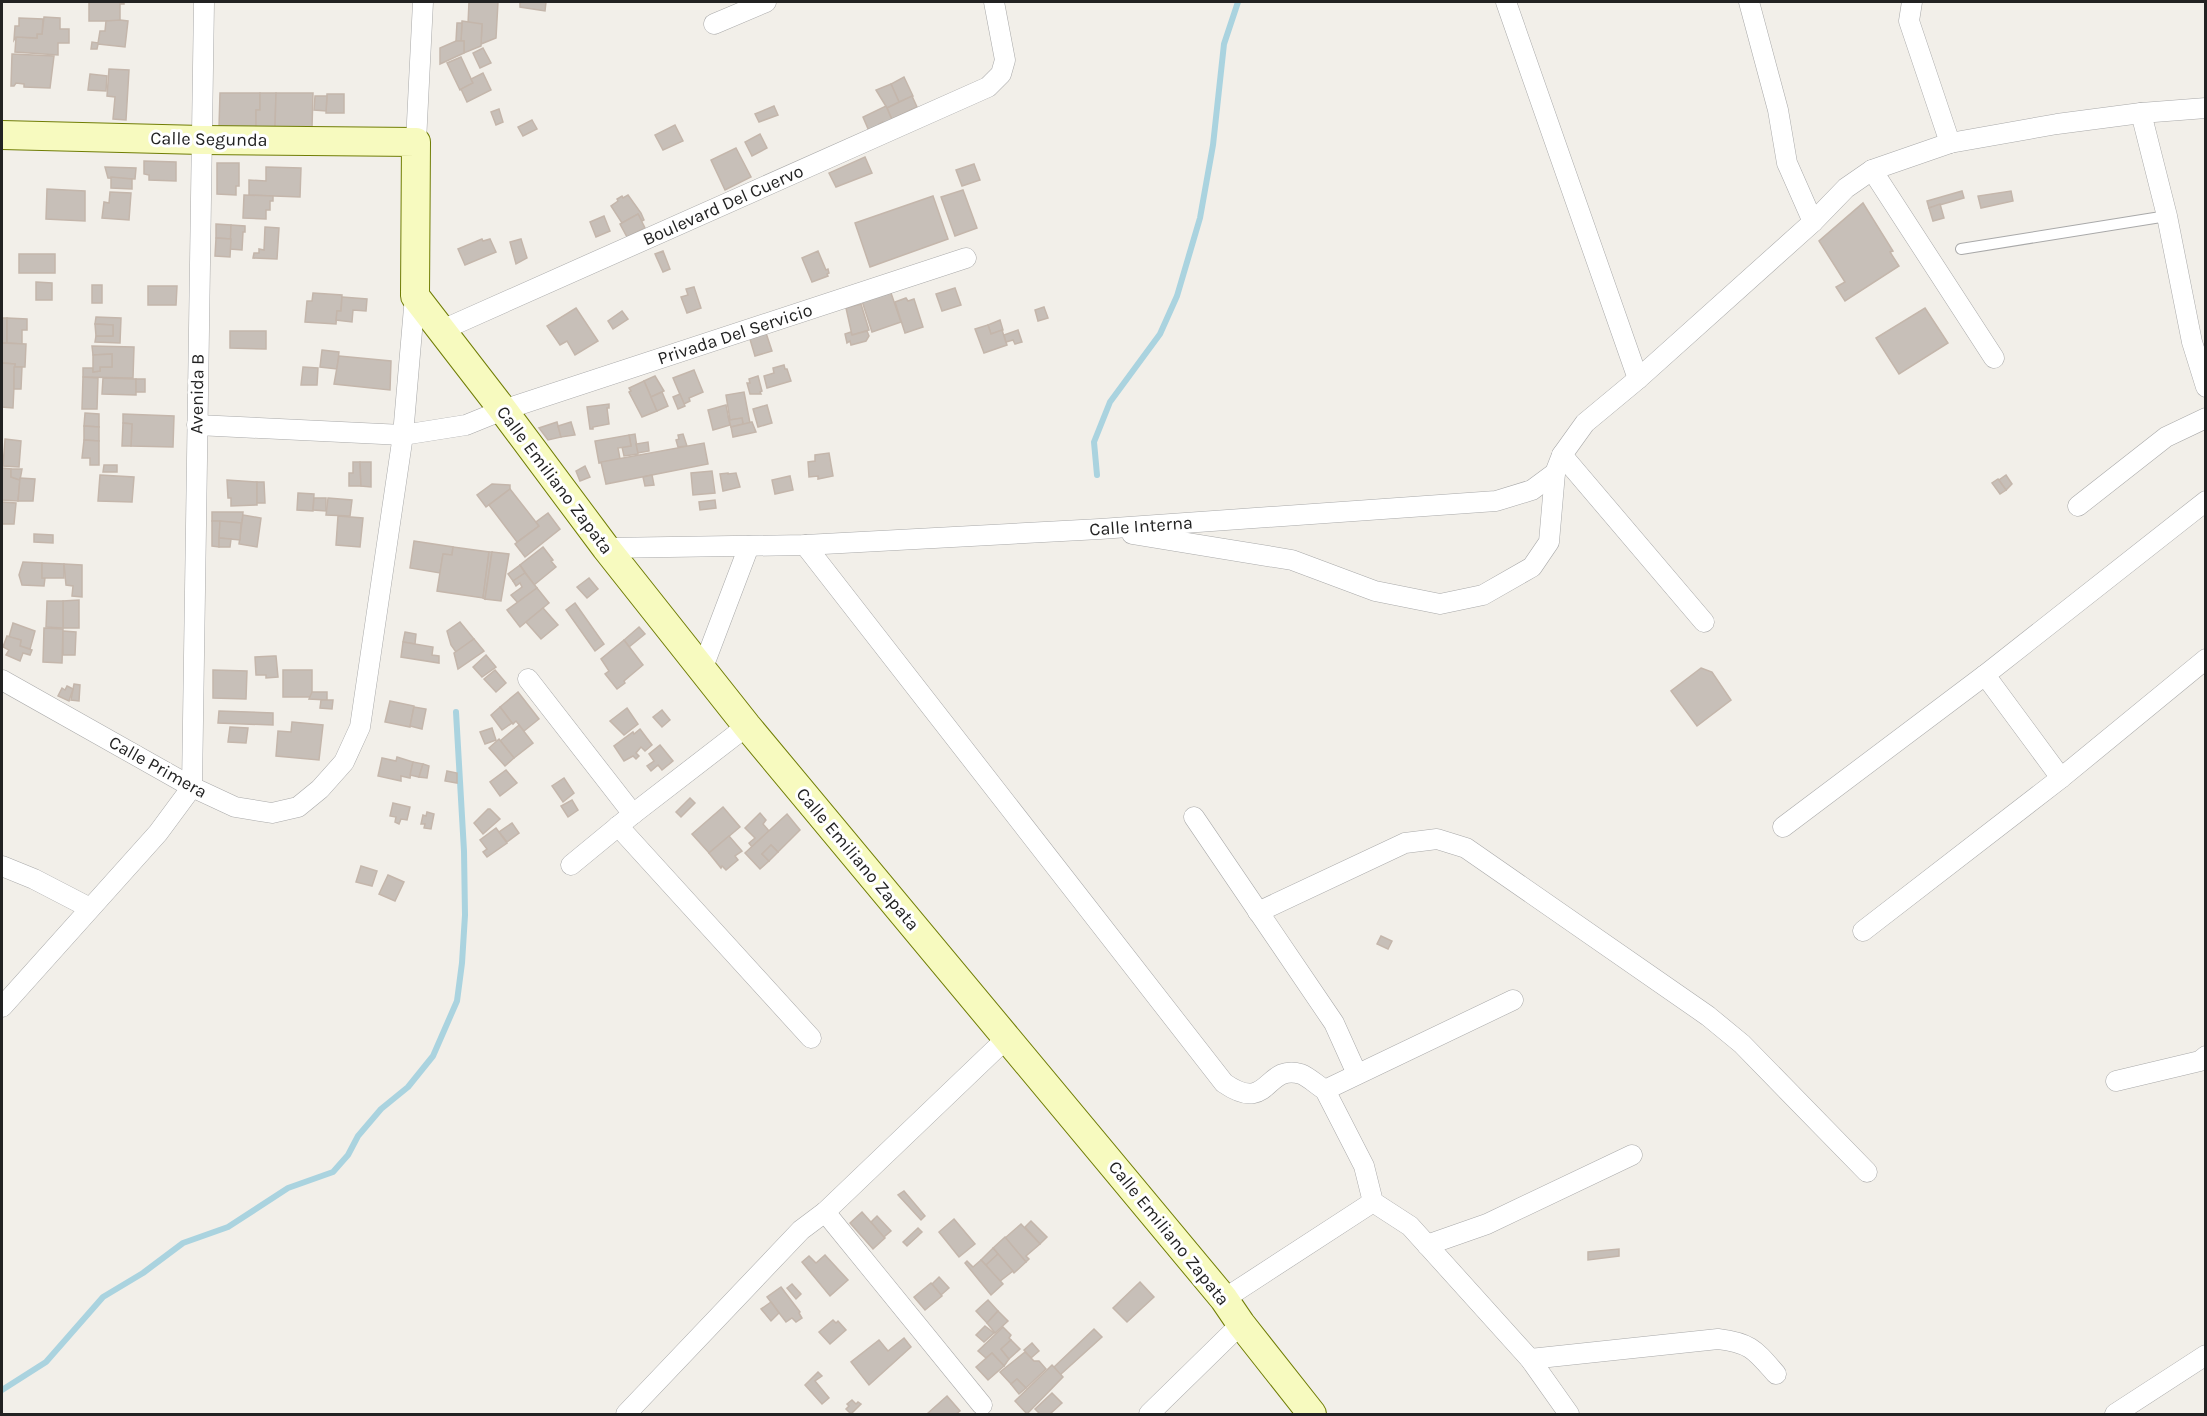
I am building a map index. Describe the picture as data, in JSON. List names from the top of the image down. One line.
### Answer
{"streets":{"main road":["Calle Segunda","Calle Emiliano Zapata"],"street":["Boulevard Del Cuervo","Privada Del Servicio","Avenida B","Calle Interna","Calle Primera"]},"crossings":[["Calle Segunda","Avenida B"],["Boulevard Del Cuervo","Calle Emiliano Zapata"],["Privada Del Servicio","Avenida B"],["Privada Del Servicio","Calle Emiliano Zapata"],["Privada Del Servicio","Calle Primera"],["Avenida B","Calle Primera"],["Calle Emiliano Zapata","Calle Interna"]]}
